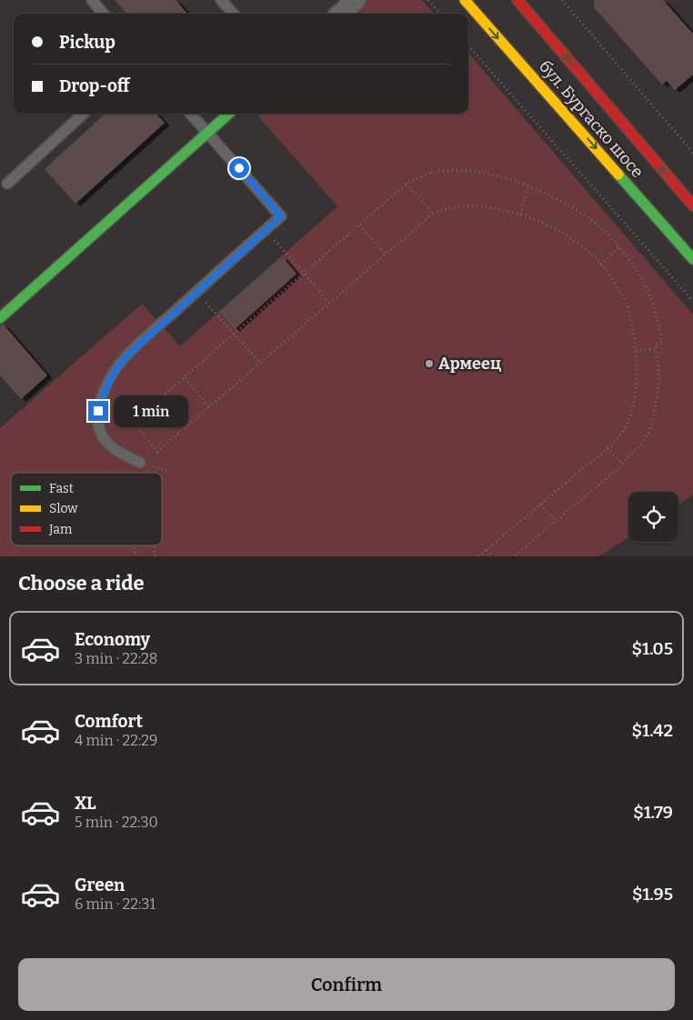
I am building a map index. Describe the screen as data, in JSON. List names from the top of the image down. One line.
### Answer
{"streets":{"main road":["бул. Бургаско шосе"]},"places":["Армеец"],"legend":["Fast","Slow","Jam"],"page":{"banner":["Pickup","Drop-off"],"bubble":"1 min","heading":"Choose a ride","list":[{"name":"Economy","note":"3 min · 22:28","value":"$1.05"},{"name":"Comfort","note":"4 min · 22:29","value":"$1.42"},{"name":"XL","note":"5 min · 22:30","value":"$1.79"},{"name":"Green","note":"6 min · 22:31","value":"$1.95"}],"buttons":"Confirm"}}
